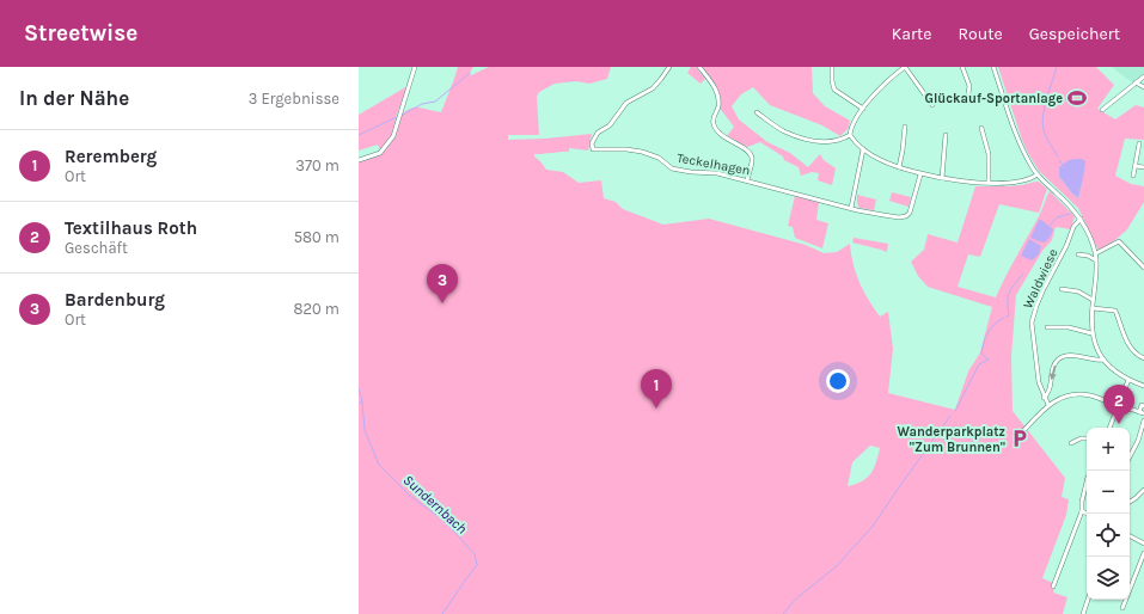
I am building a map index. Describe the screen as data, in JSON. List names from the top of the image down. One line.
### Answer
{"streets":{"street":["Teckelhagen","Waldwiese"]},"water":["Sundernbach"],"places":{"sports":["Glückauf-Sportanlage"],"parking":["Wanderparkplatz \"Zum Brunnen\""]},"page":{"header":"Streetwise","nav":["Karte","Route","Gespeichert"],"heading":["In der Nähe","3 Ergebnisse"],"list":[{"mark":"1","name":"Reremberg","note":"Ort","value":"370 m"},{"mark":"2","name":"Textilhaus Roth","note":"Geschäft","value":"580 m"},{"mark":"3","name":"Bardenburg","note":"Ort","value":"820 m"}],"pins":["3","1","2"],"map_buttons":["+","−"]}}
